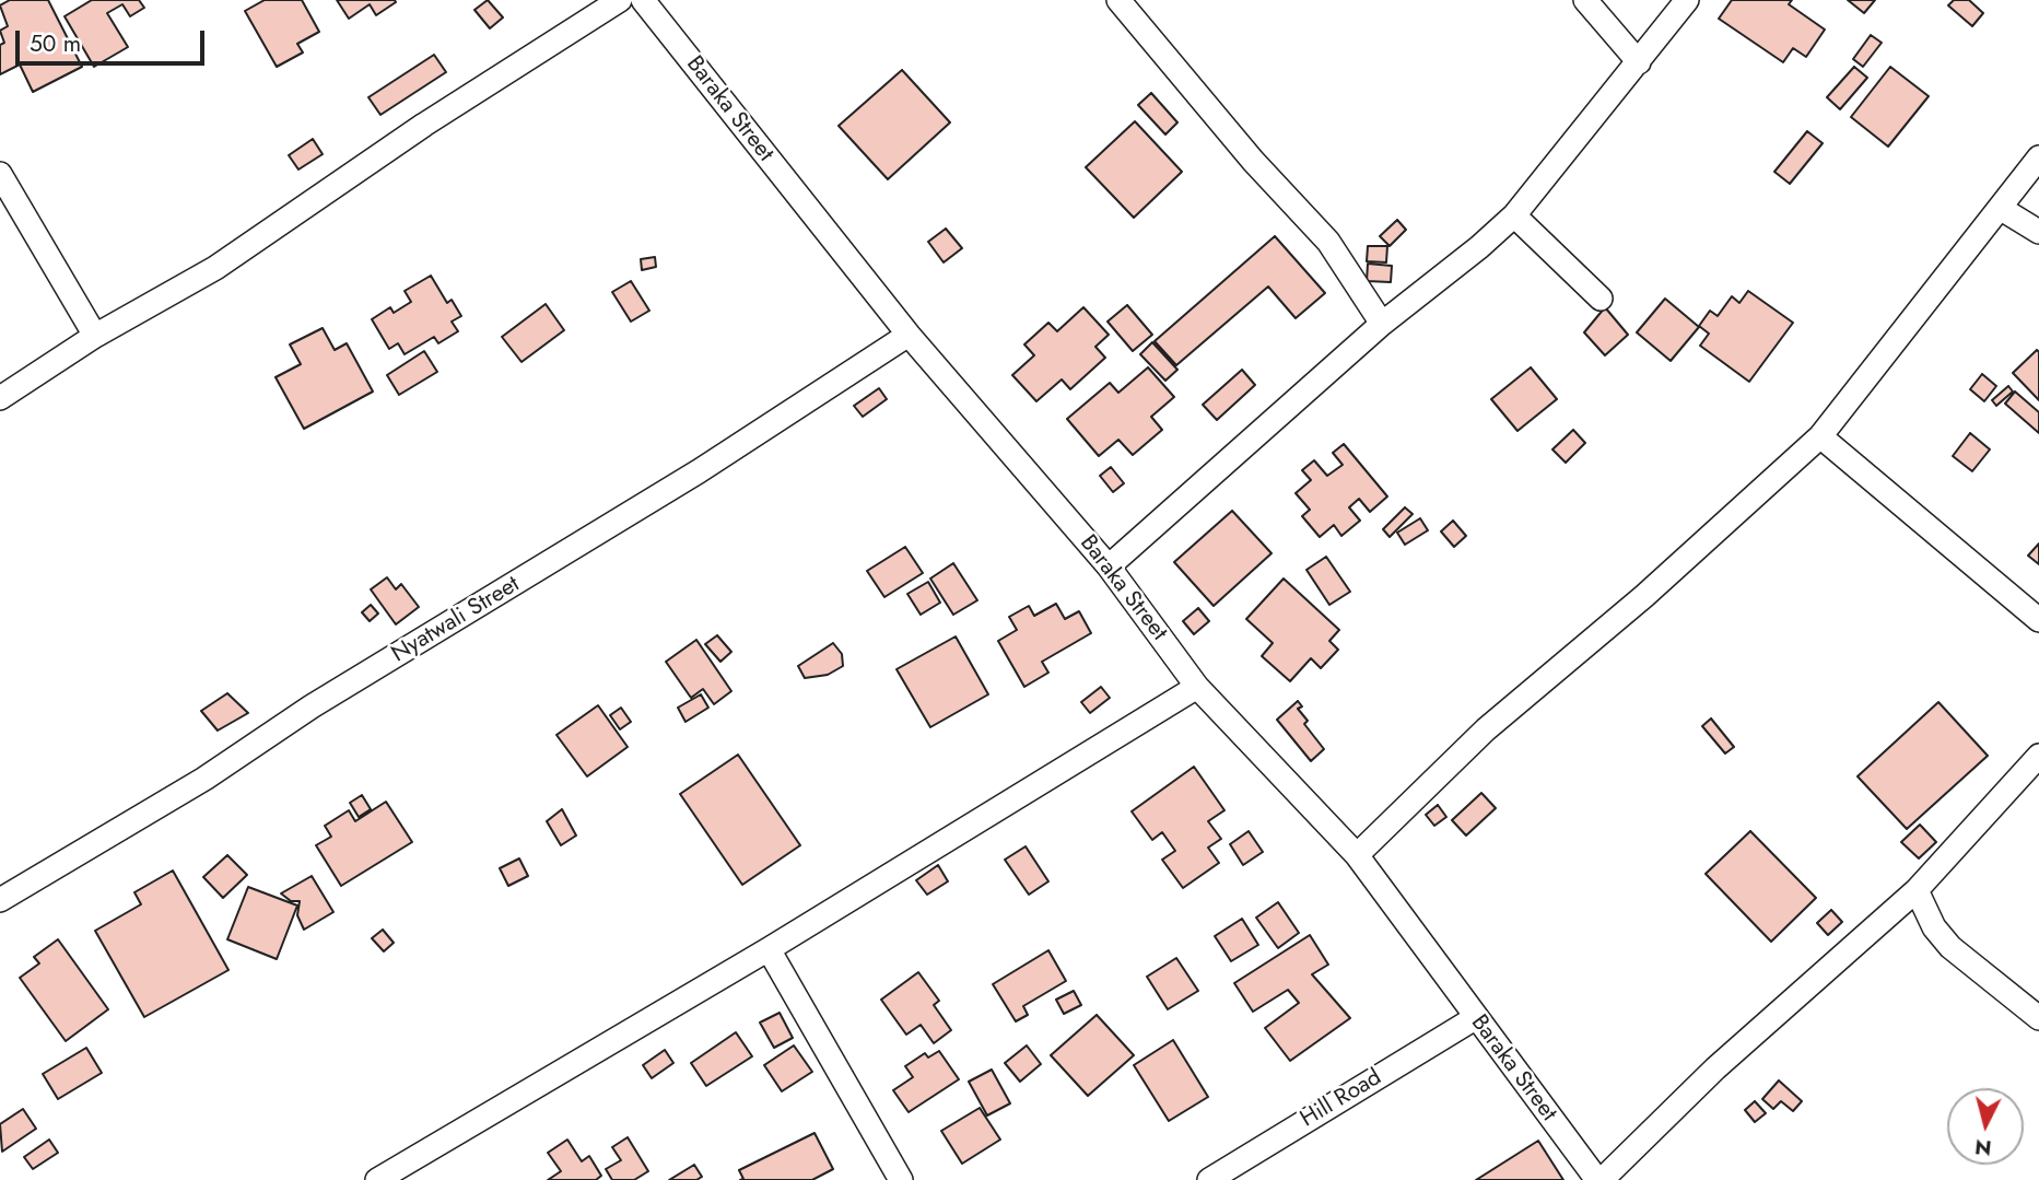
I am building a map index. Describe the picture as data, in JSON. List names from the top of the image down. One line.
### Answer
{"streets":{"street":["Baraka Street","Nyatwali Street","Hill Road"]},"crossings":[["Baraka Street","Nyatwali Street"],["Baraka Street","Hill Road"]],"scale_bar":"50 m","north":"bottom"}
